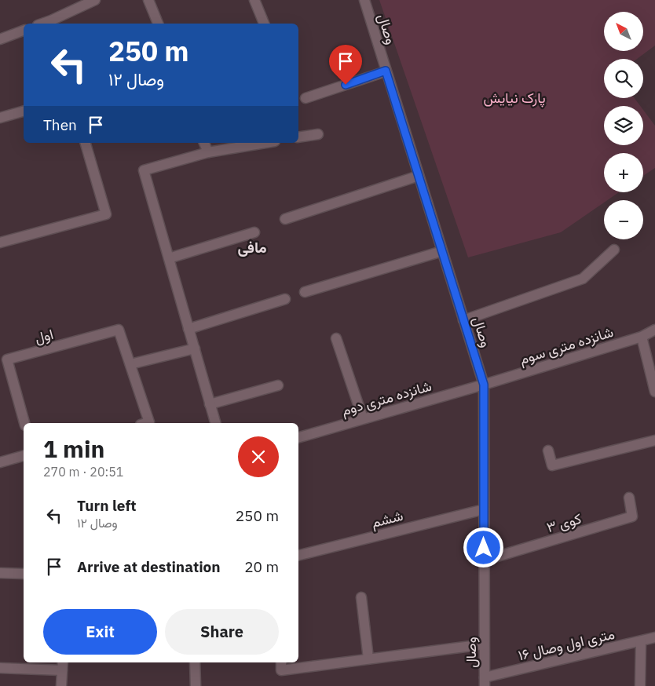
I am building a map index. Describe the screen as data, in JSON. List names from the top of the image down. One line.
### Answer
{"streets":{"street":["وصال","اول","شانزده متری سوم","شانزده متری دوم","ششم","کوی ۳","۱۶ متری اول وصال"]},"crossings":[["وصال","شانزده متری سوم"],["وصال","شانزده متری دوم"],["وصال","ششم"],["وصال","کوی ۳"],["وصال","۱۶ متری اول وصال"],["شانزده متری سوم","شانزده متری دوم"]],"districts":["مافی"],"parks":["پارک نیایش"],"north":"top left","page":{"map_buttons":["+","−"],"turn":["250 m","وصال ۱۲"],"then":"Then","heading":["1 min","270 m · 20:51"],"list":[{"name":"Turn left","note":"وصال ۱۲","value":"250 m"},{"name":"Arrive at destination","value":"20 m"}],"buttons":["Exit","Share"]}}
